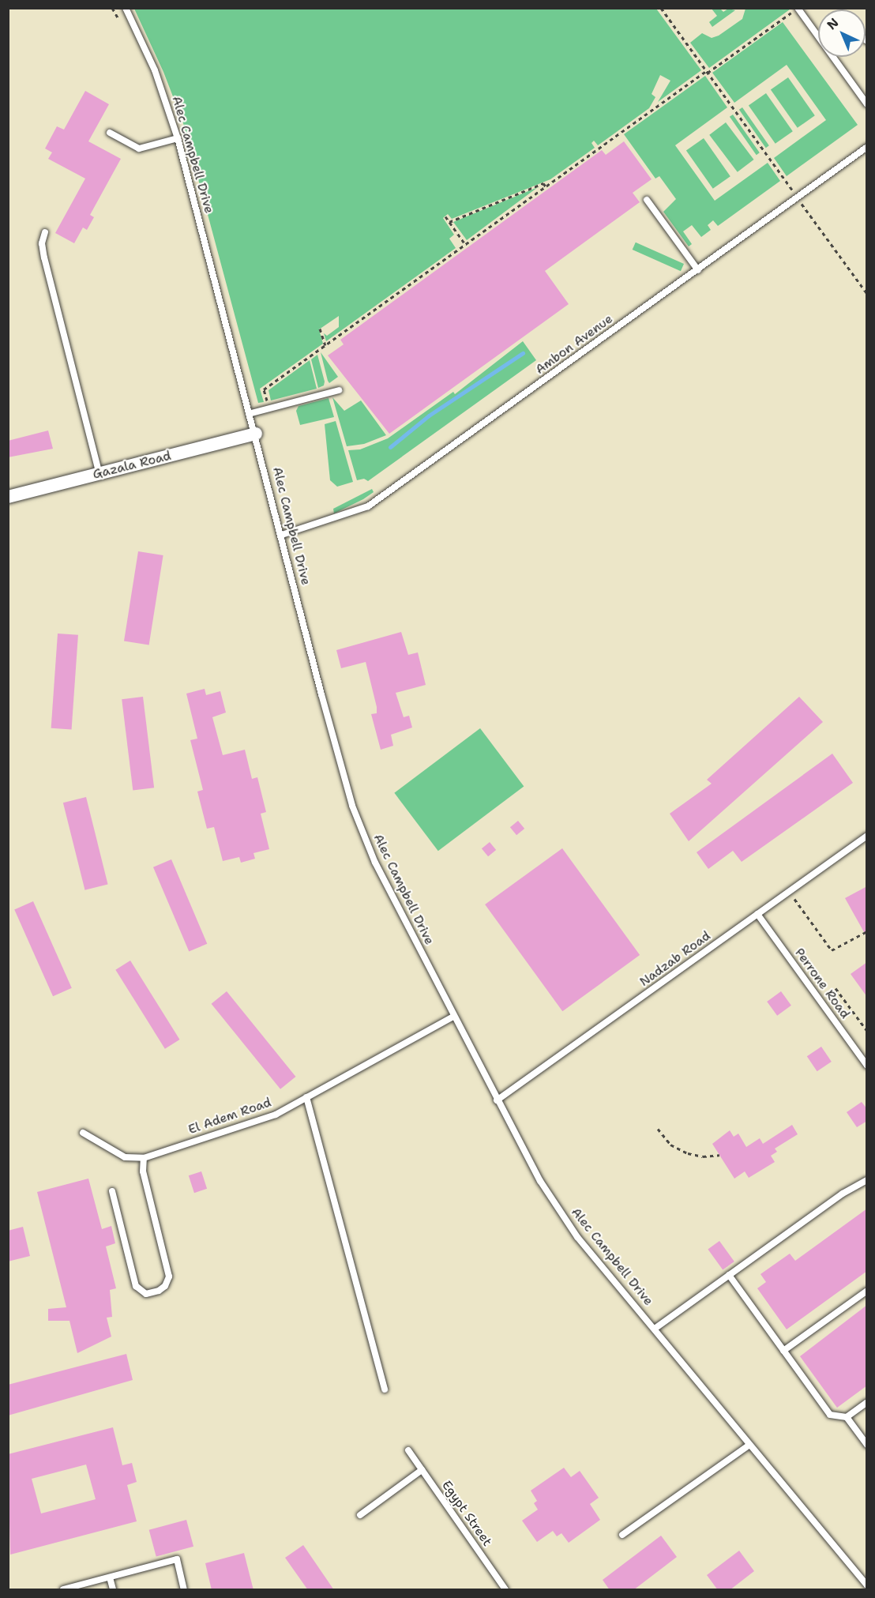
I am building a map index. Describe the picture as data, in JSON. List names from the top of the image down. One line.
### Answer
{"streets":{"street":["Gazala Road"],"lane":["Alec Campbell Drive","Ambon Avenue","Nadzab Road","Perrone Road","El Adem Road","Egypt Street"]},"crossings":[["Alec Campbell Drive","Ambon Avenue"],["Alec Campbell Drive","Gazala Road"],["Alec Campbell Drive","Nadzab Road"],["Alec Campbell Drive","El Adem Road"],["Nadzab Road","Perrone Road"]],"north":"top left"}
